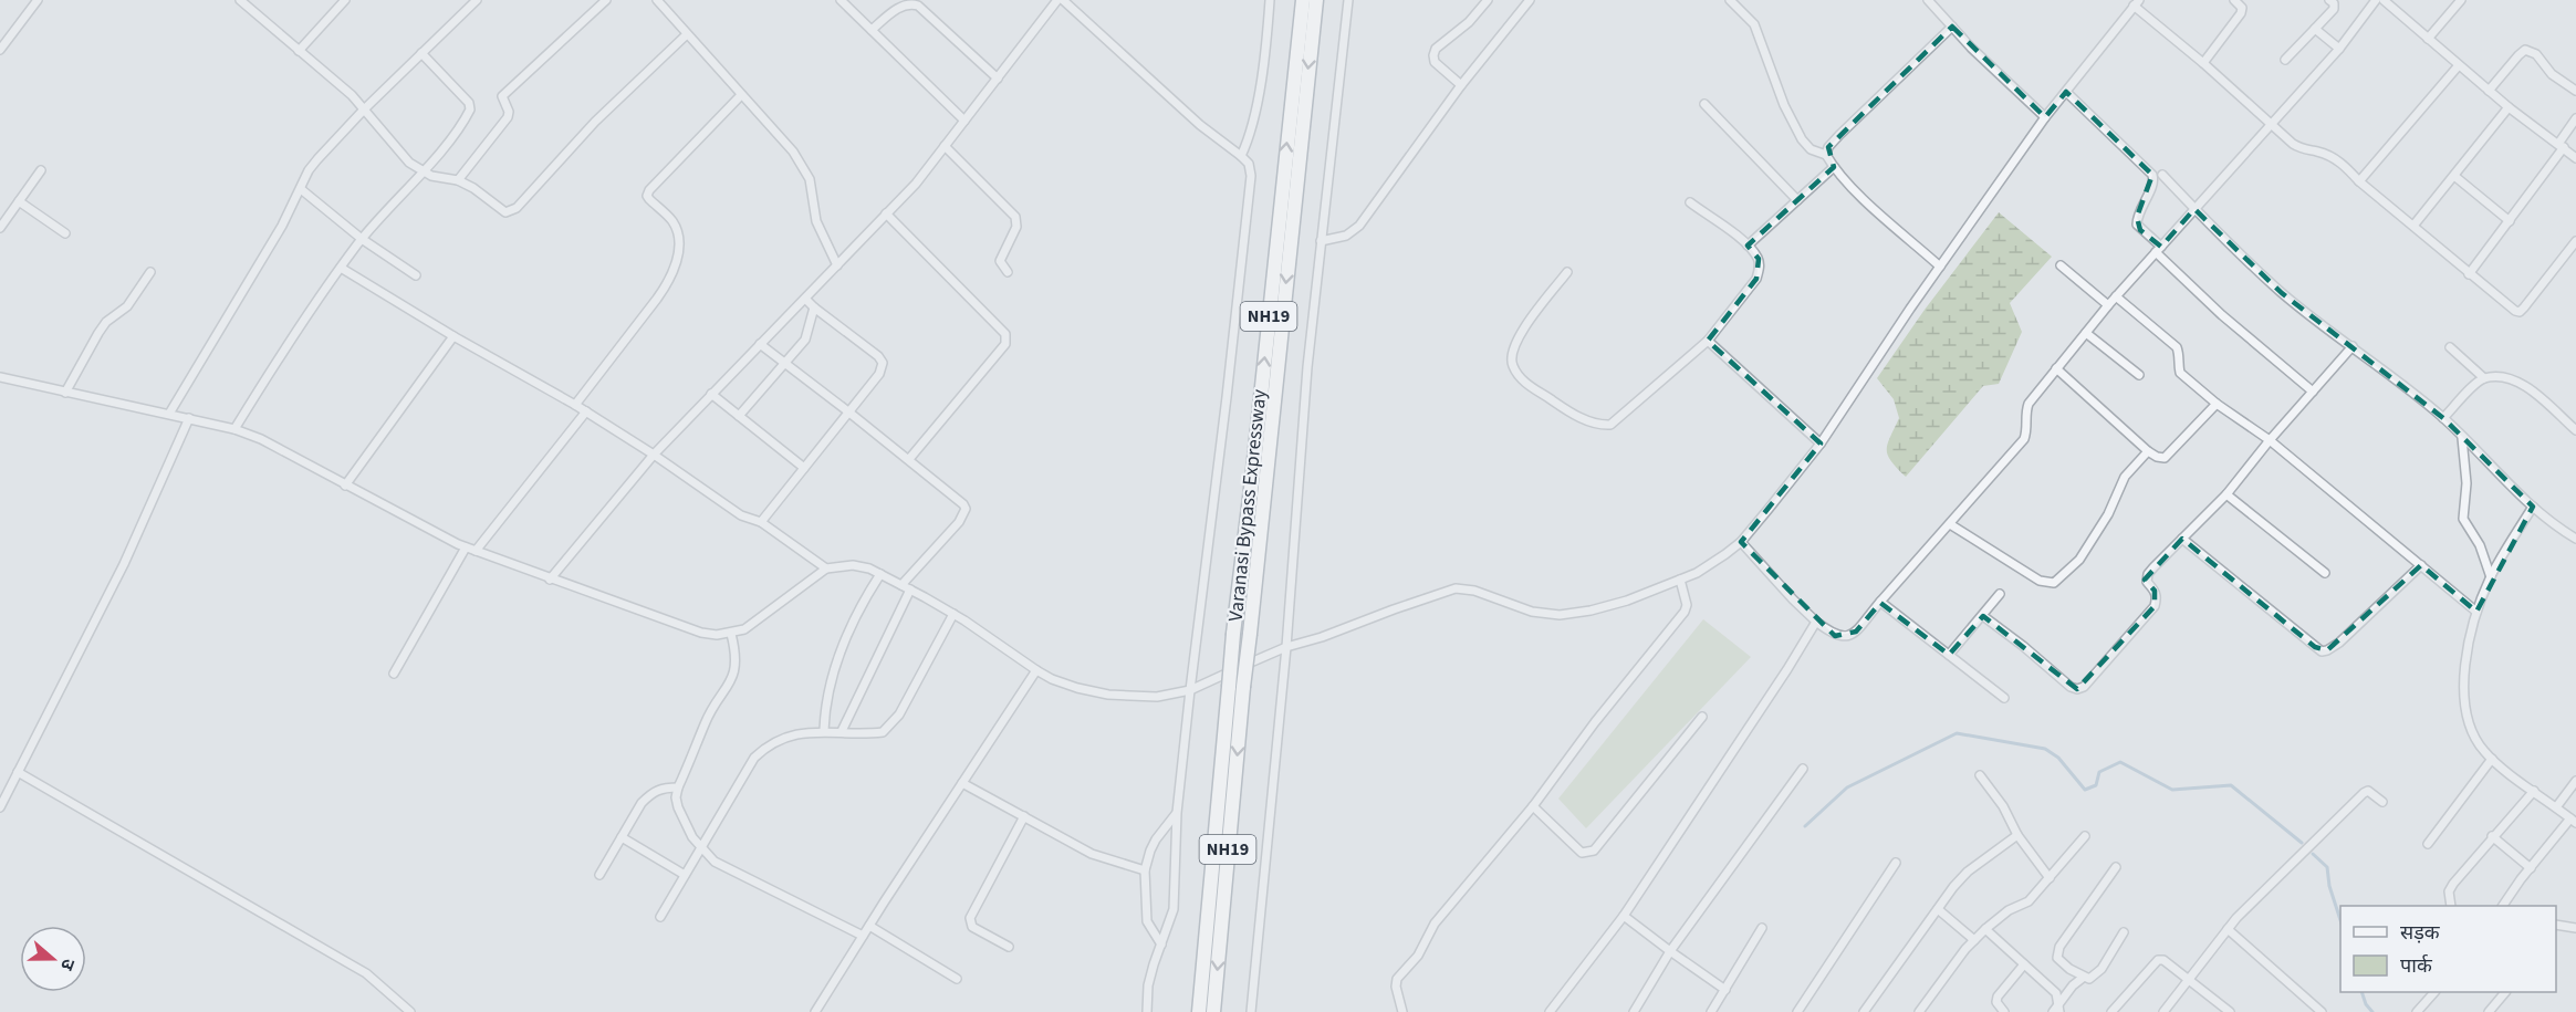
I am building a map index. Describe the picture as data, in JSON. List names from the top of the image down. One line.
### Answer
{"streets":{"highway":["NH19","Varanasi Bypass Expressway"]},"legend":["सड़क","पार्क"],"north":"right"}
